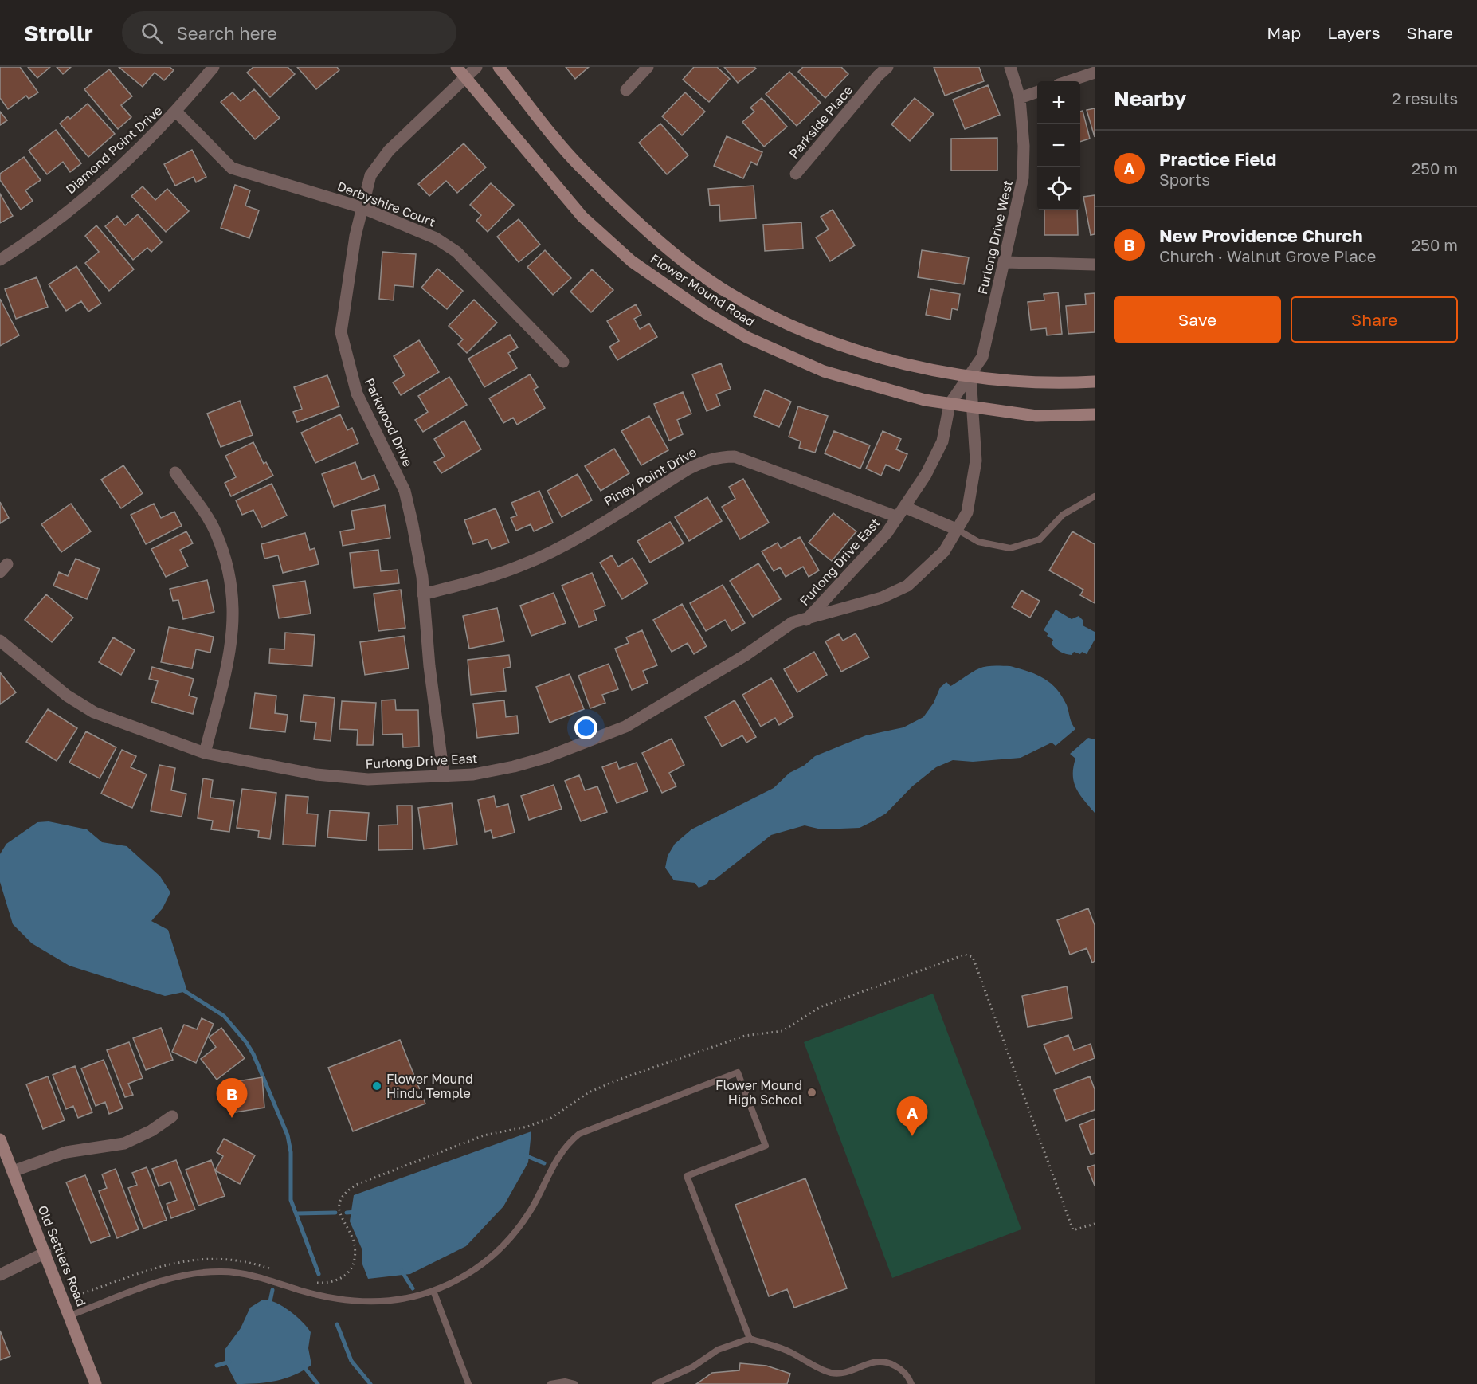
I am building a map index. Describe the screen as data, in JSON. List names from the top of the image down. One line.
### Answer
{"streets":{"main road":["Flower Mound Road","Old Settlers Road"],"street":["Parkside Place","Diamond Point Drive","Derbyshire Court","Furlong Drive West","Parkwood Drive","Piney Point Drive","Furlong Drive East"]},"crossings":[["Diamond Point Drive","Derbyshire Court"],["Derbyshire Court","Parkwood Drive"],["Furlong Drive West","Flower Mound Road"],["Furlong Drive West","Furlong Drive East"],["Flower Mound Road","Parkwood Drive"],["Flower Mound Road","Furlong Drive East"],["Parkwood Drive","Piney Point Drive"],["Parkwood Drive","Furlong Drive East"],["Piney Point Drive","Furlong Drive East"]],"places":["Flower Mound Hindu Temple","Flower Mound High School"],"page":{"header":"Strollr","search":"Search here","nav":["Map","Layers","Share"],"heading":["Nearby","2 results"],"map_buttons":["+","−"],"list":[{"mark":"A","name":"Practice Field","note":"Sports","value":"250 m"},{"mark":"B","name":"New Providence Church","note":"Church · Walnut Grove Place","value":"250 m"}],"buttons":["Save","Share"],"pins":["B","A"]}}
